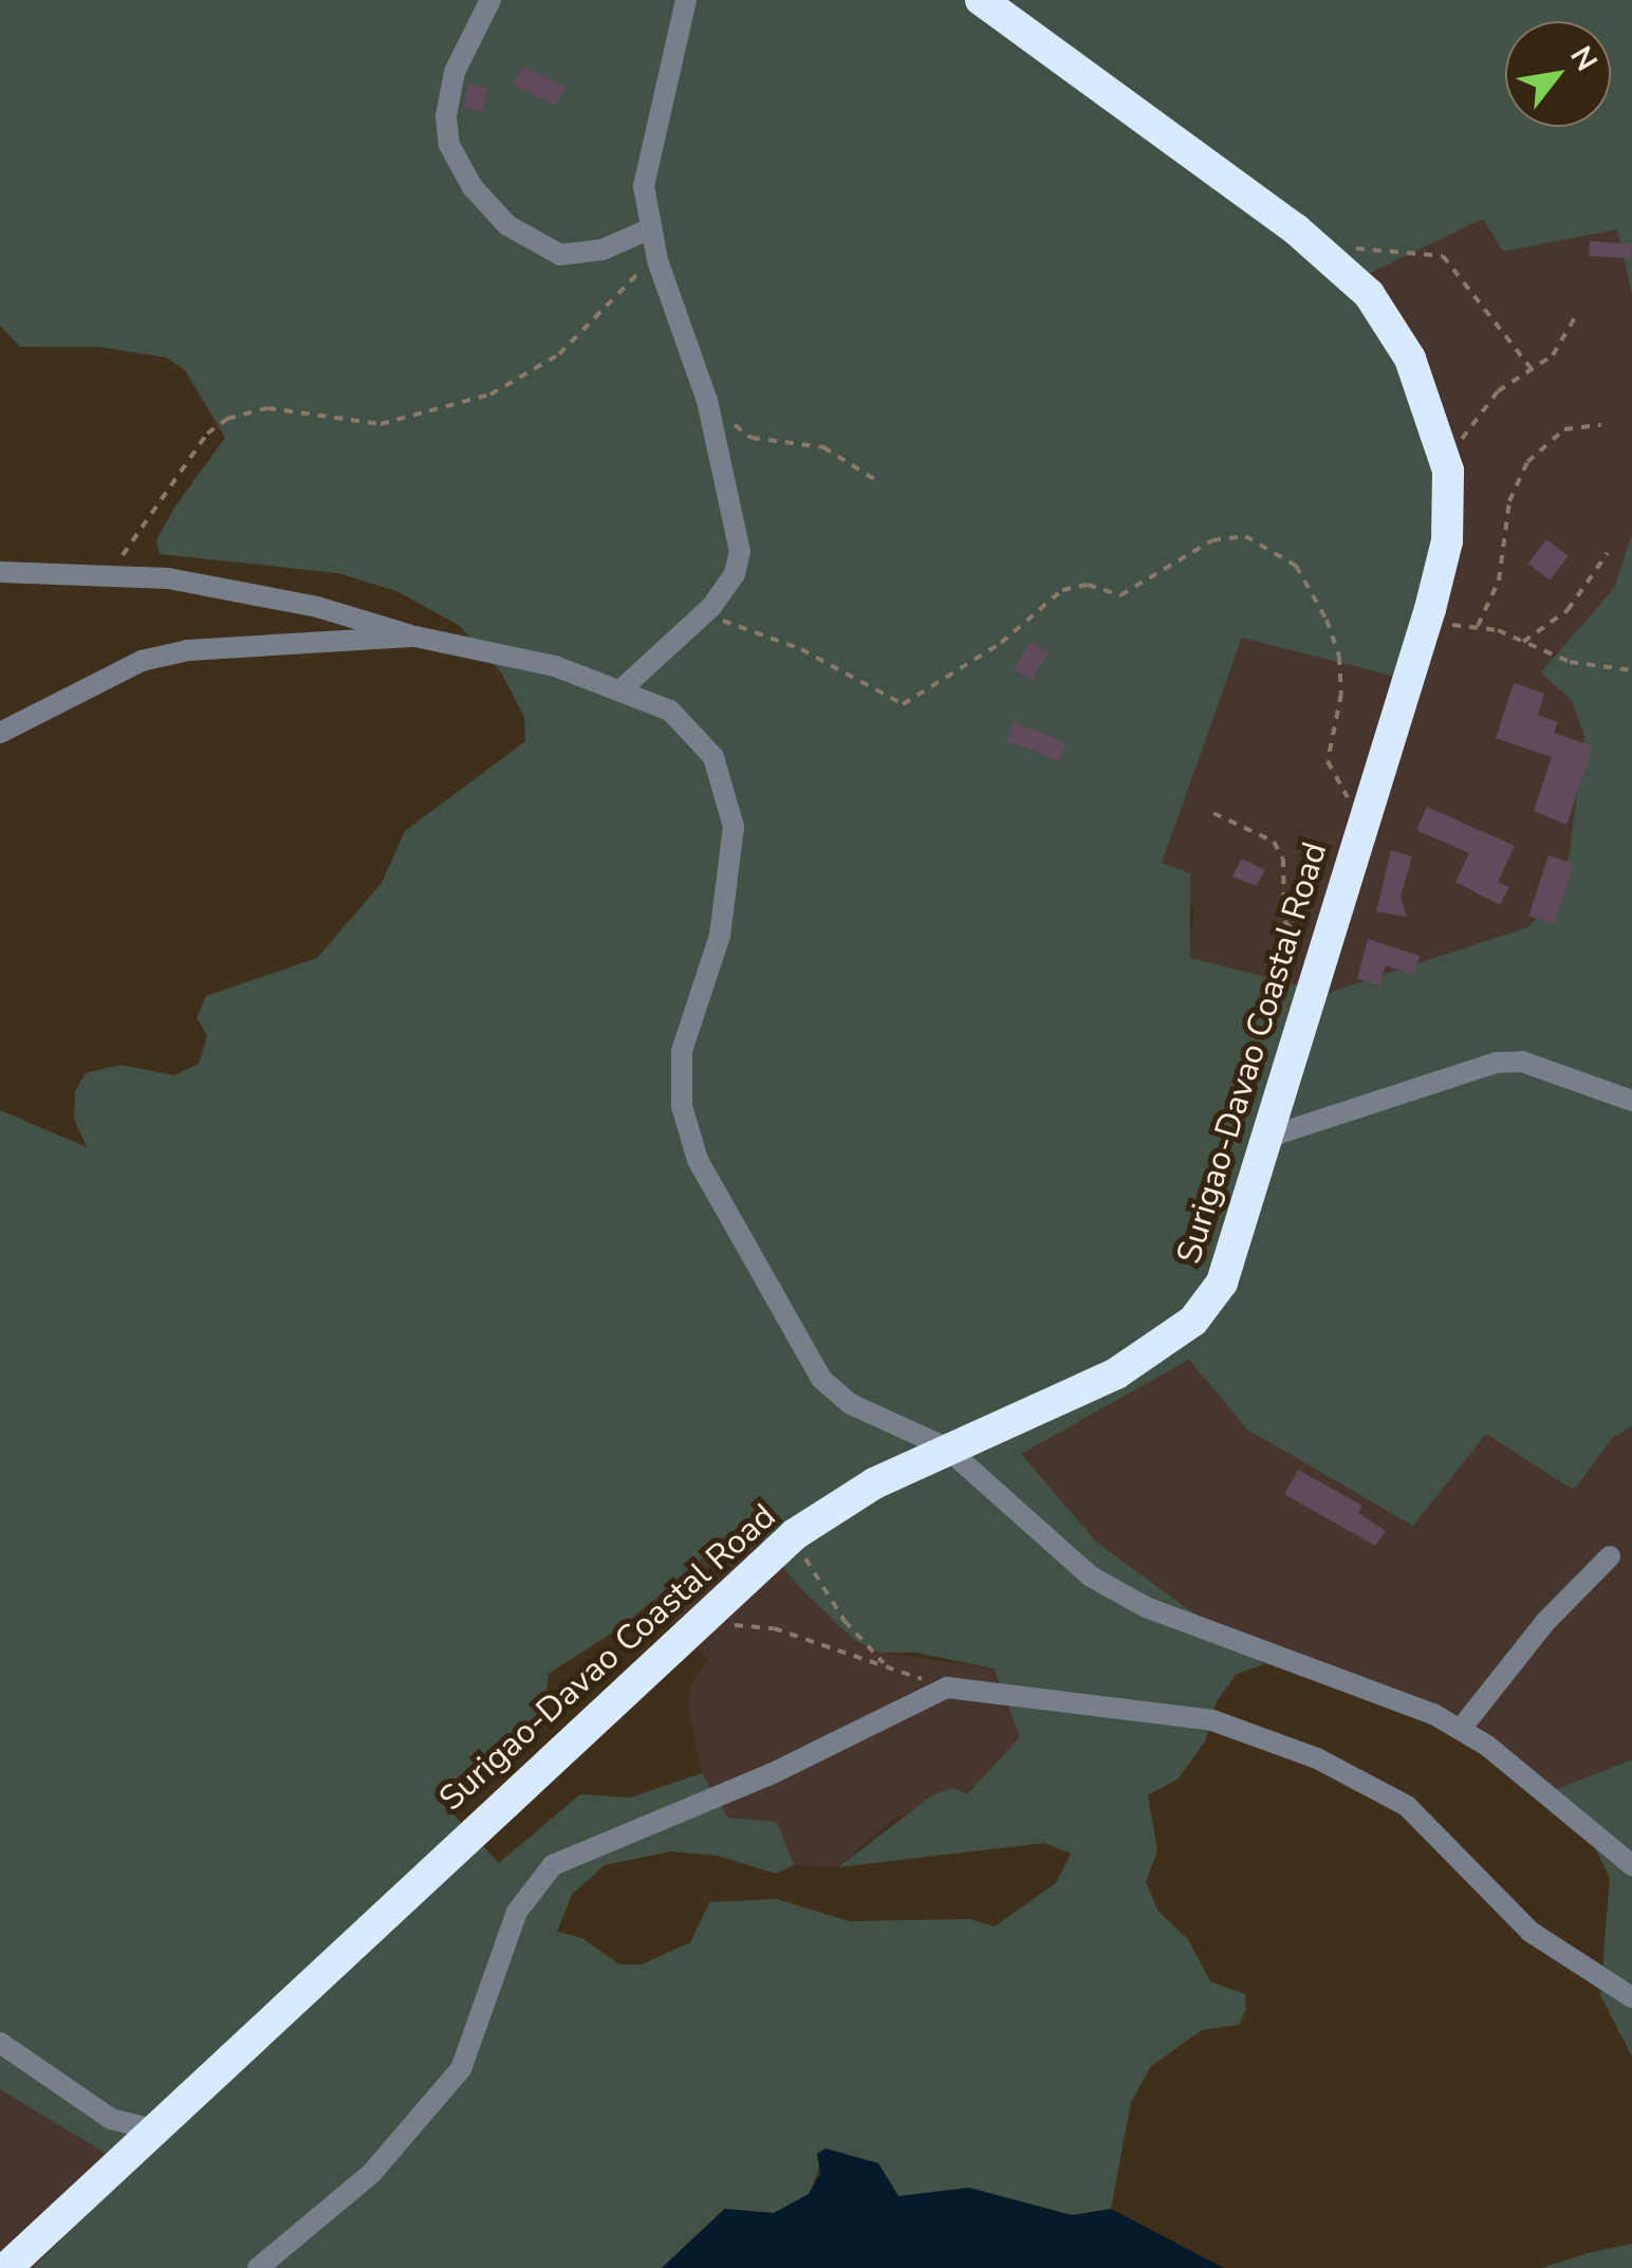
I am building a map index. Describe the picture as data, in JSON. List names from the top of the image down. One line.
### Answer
{"streets":{"highway":["Surigao-Davao Coastal Road"]},"north":"top right"}
